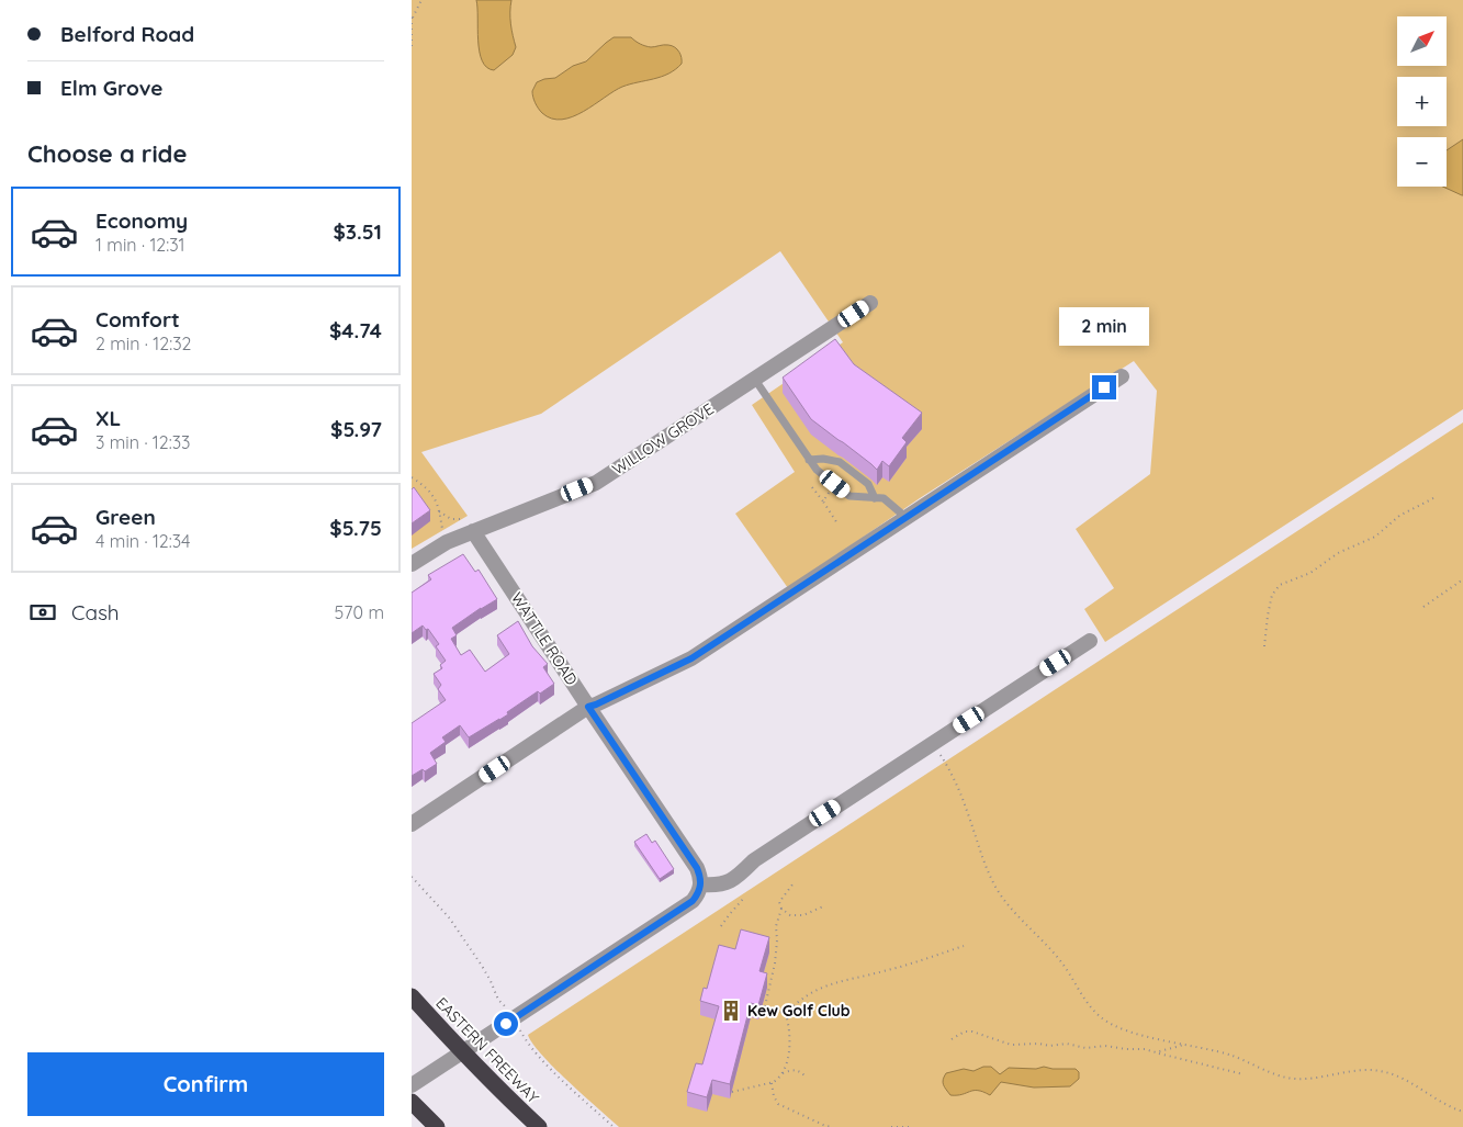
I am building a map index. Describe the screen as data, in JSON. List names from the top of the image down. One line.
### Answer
{"streets":{"highway":["EASTERN FREEWAY"],"street":["WILLOW GROVE","WATTLE ROAD"]},"crossings":[["WILLOW GROVE","WATTLE ROAD"]],"places":{"building":["Kew Golf Club"]},"north":"top right","page":{"banner":["Belford Road","Elm Grove"],"map_buttons":["+","−"],"heading":"Choose a ride","list":[{"name":"Economy","note":"1 min · 12:31","value":"$3.51"},{"name":"Comfort","note":"2 min · 12:32","value":"$4.74"},{"name":"XL","note":"3 min · 12:33","value":"$5.97"},{"name":"Green","note":"4 min · 12:34","value":"$5.75"}],"bubble":"2 min","pay":["Cash","570 m"],"buttons":"Confirm"}}
